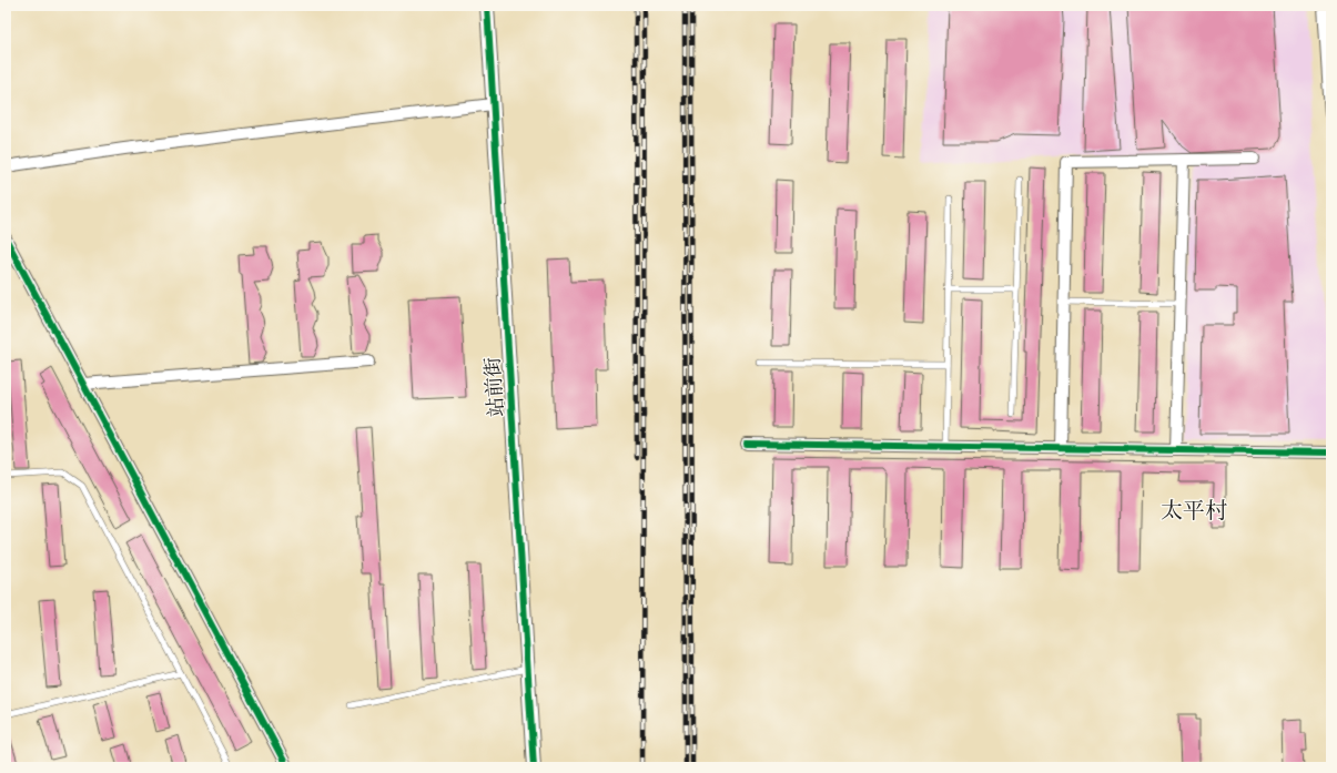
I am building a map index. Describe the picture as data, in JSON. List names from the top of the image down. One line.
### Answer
{"streets":{"street":["站前街"]},"districts":["太平村"]}
